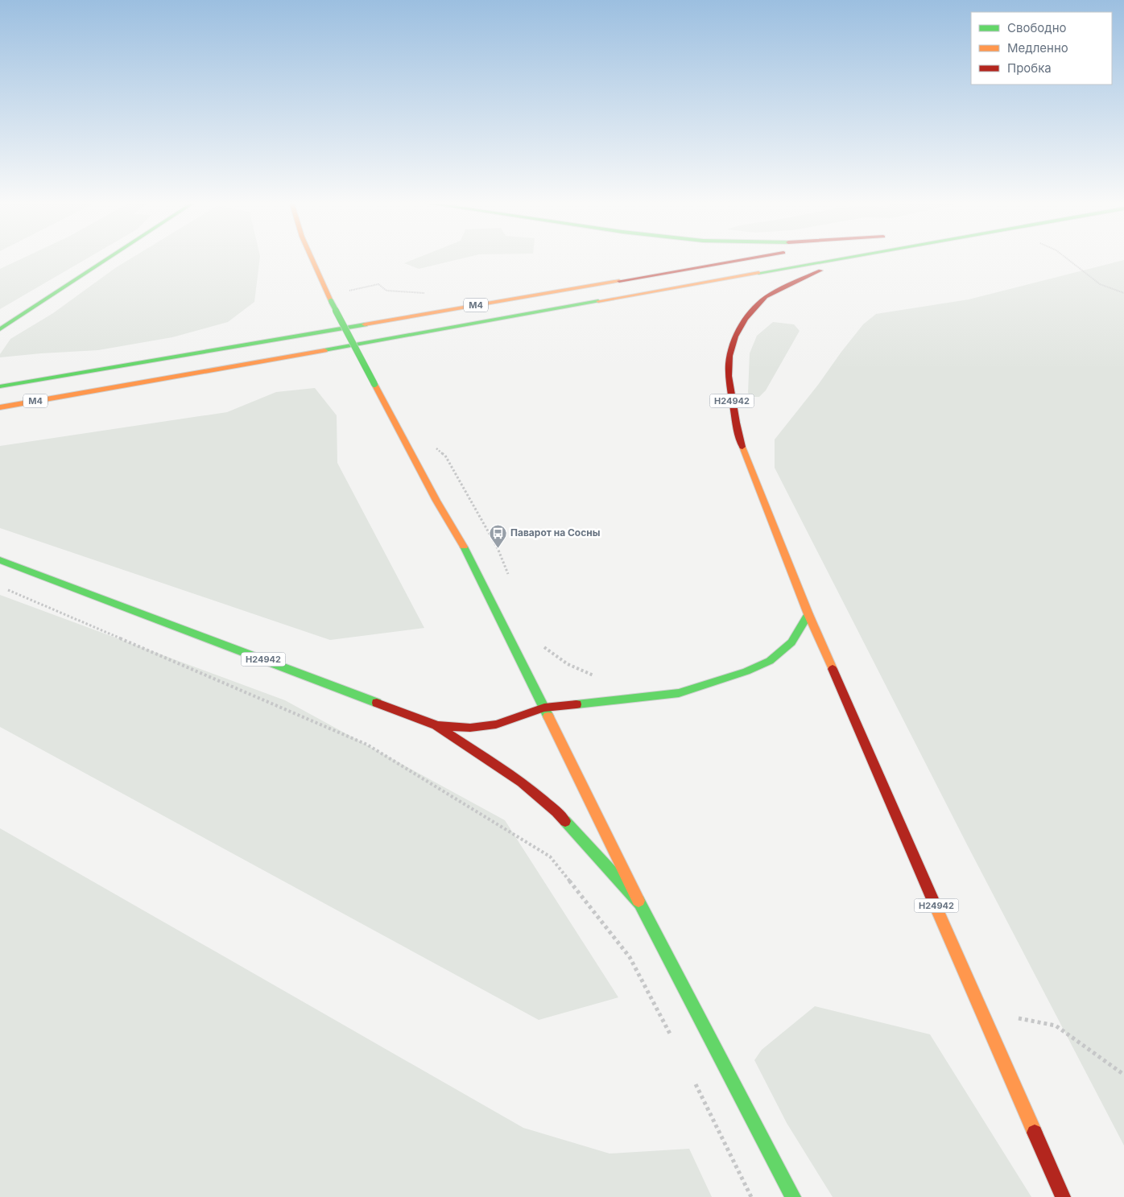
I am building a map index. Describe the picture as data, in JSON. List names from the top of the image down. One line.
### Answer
{"streets":{"main road":["М4","Н24942"]},"places":{"bus stop":["Паварот на Сосны"]},"legend":["Свободно","Медленно","Пробка"]}
